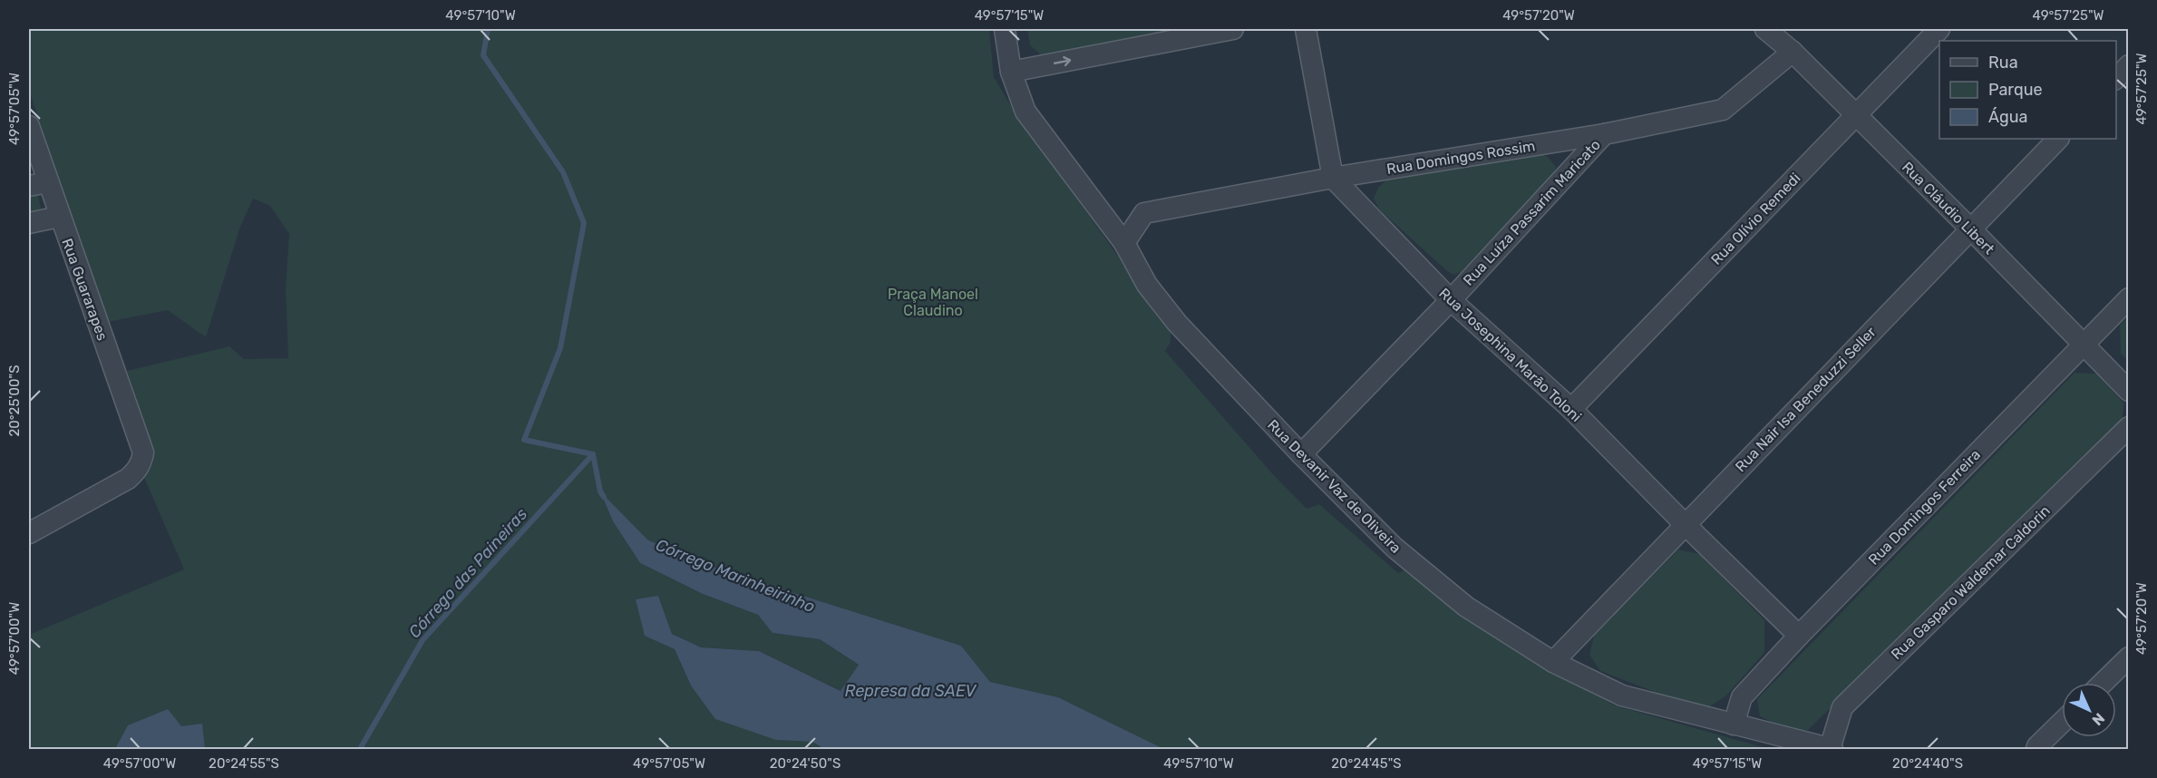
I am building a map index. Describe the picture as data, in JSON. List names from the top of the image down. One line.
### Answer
{"streets":{"street":["Rua Domingos Rossim","Rua Cláudio Libert","Rua Luíza Passarim Maricato","Rua Olívio Remedi","Rua Guararapes","Rua Josephina Marão Toloni","Rua Nair Isa Beneduzzi Seller","Rua Devanir Vaz de Oliveira","Rua Domingos Ferreira","Rua Gasparo Waldemar Caldorin"]},"crossings":[["Rua Domingos Rossim","Rua Cláudio Libert"],["Rua Domingos Rossim","Rua Luíza Passarim Maricato"],["Rua Domingos Rossim","Rua Josephina Marão Toloni"],["Rua Domingos Rossim","Rua Devanir Vaz de Oliveira"],["Rua Cláudio Libert","Rua Olívio Remedi"],["Rua Cláudio Libert","Rua Nair Isa Beneduzzi Seller"],["Rua Cláudio Libert","Rua Domingos Ferreira"],["Rua Luíza Passarim Maricato","Rua Josephina Marão Toloni"],["Rua Luíza Passarim Maricato","Rua Devanir Vaz de Oliveira"],["Rua Olívio Remedi","Rua Josephina Marão Toloni"],["Rua Josephina Marão Toloni","Rua Nair Isa Beneduzzi Seller"],["Rua Josephina Marão Toloni","Rua Domingos Ferreira"],["Rua Nair Isa Beneduzzi Seller","Rua Devanir Vaz de Oliveira"],["Rua Devanir Vaz de Oliveira","Rua Domingos Ferreira"],["Rua Devanir Vaz de Oliveira","Rua Gasparo Waldemar Caldorin"]],"water":["Córrego das Paineiras","Córrego Marinheirinho","Represa da SAEV"],"parks":["Praça Manoel Claudino"],"legend":["Rua","Parque","Água"],"north":"bottom right","coordinates":["49°57'10\"W","49°57'15\"W","49°57'20\"W","49°57'25\"W","49°57'05\"W","20°25'00\"S","49°57'00\"W","20°24'55\"S","20°24'50\"S","20°24'45\"S","20°24'40\"S"]}
